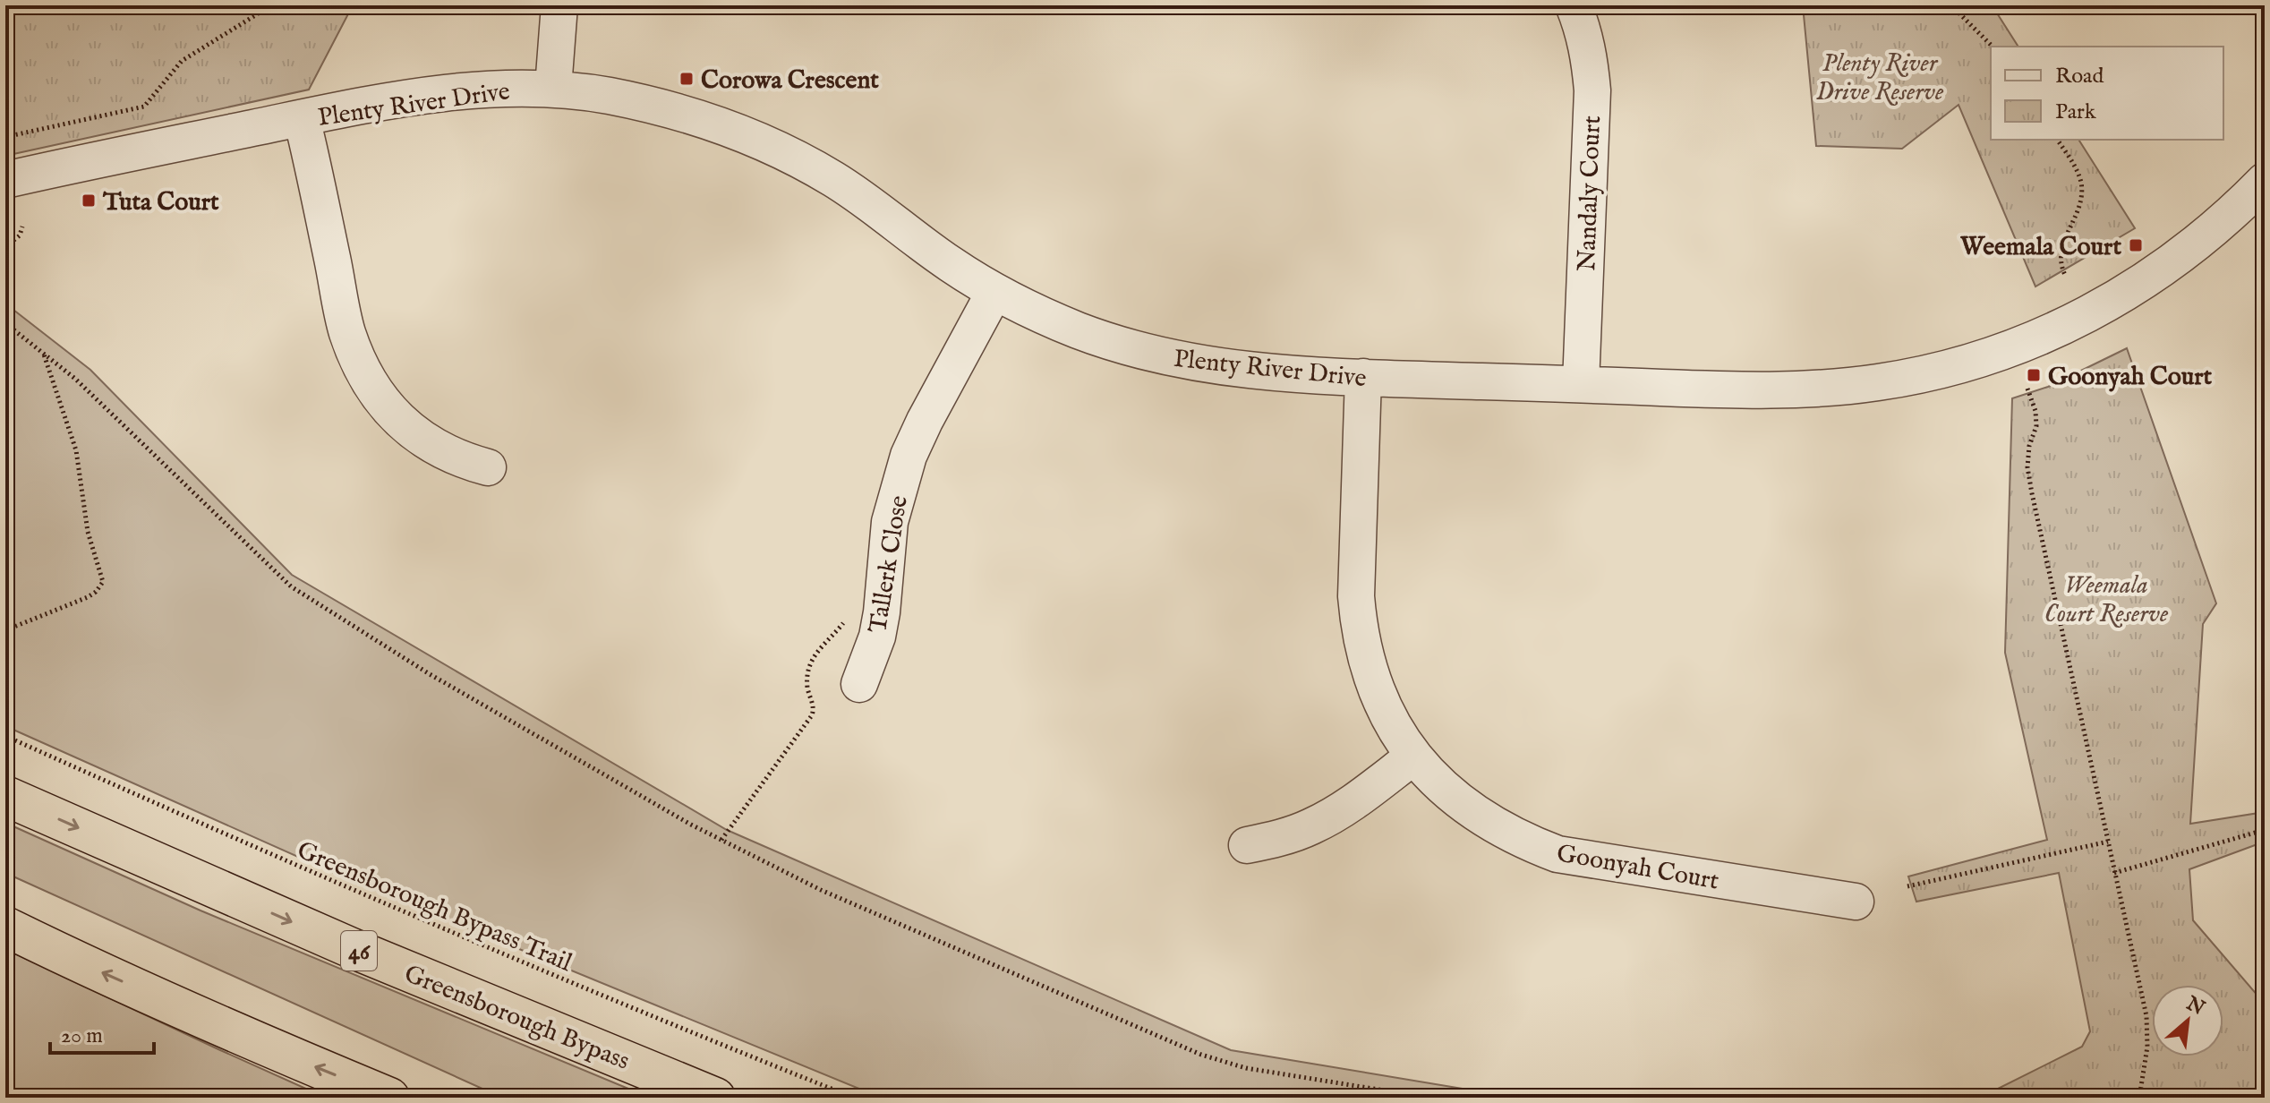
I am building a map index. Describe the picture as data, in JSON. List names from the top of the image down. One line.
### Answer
{"streets":{"highway":["46","Greensborough Bypass"],"street":["Plenty River Drive","Nandaly Court","Tallerk Close","Goonyah Court"],"path":["Greensborough Bypass Trail"]},"crossings":[["Plenty River Drive","Nandaly Court"],["Plenty River Drive","Tallerk Close"],["Plenty River Drive","Goonyah Court"]],"parks":["Plenty River Drive Reserve","Weemala Court Reserve"],"places":{"transit":["Corowa Crescent","Tuta Court","Weemala Court","Goonyah Court"]},"legend":["Road","Park"],"scale_bar":"20 m","north":"top right"}
